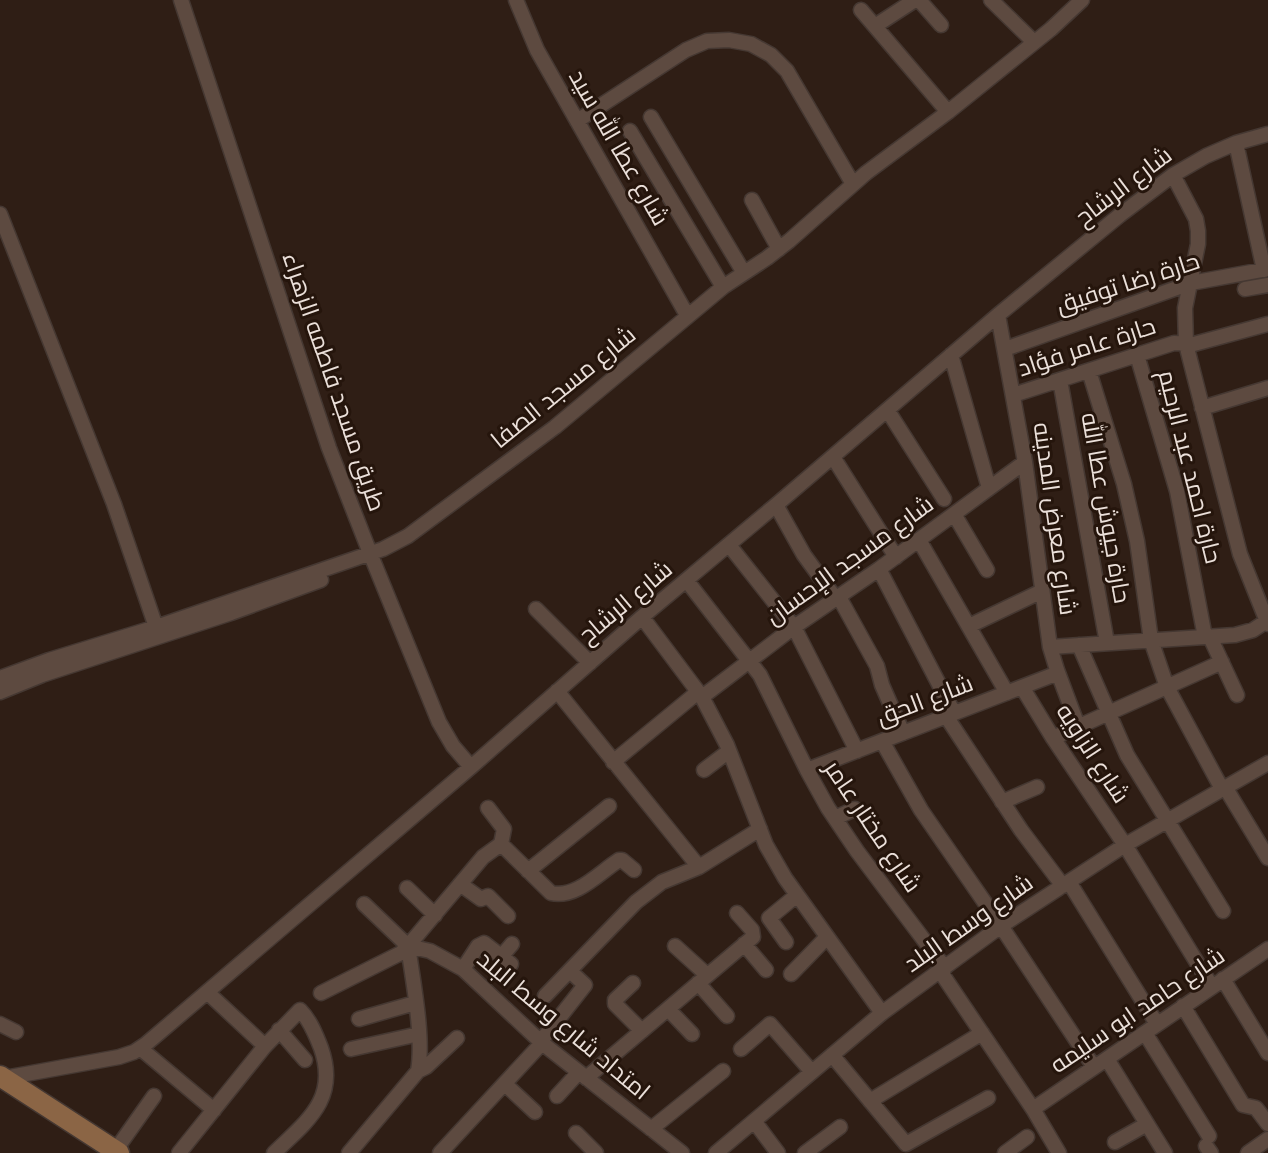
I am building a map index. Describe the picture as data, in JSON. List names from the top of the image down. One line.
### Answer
{"streets":{"street":["شارع عطا الله سيد","شارع الرشاح","حارة رضا توفيق","حارة عامر فؤاد","طريق مسجد فاطمه الزهراء","شارع مسجد الصفا","حارة احمد عبد الرحيم","حارة جيوش عطا الله","شارع معرض المدينه","شارع مسجد الإحسان","شارع الحق","شارع الزاويه","شارع مختار عامر","شارع وسط البلد","شارع حامد ابو سليمه","امتداد شارع وسط البلد"]},"crossings":[["شارع عطا الله سيد","شارع مسجد الصفا"],["شارع الرشاح","طريق مسجد فاطمه الزهراء"],["شارع الرشاح","شارع معرض المدينه"],["شارع الرشاح","شارع مختار عامر"],["حارة رضا توفيق","شارع معرض المدينه"],["حارة عامر فؤاد","حارة احمد عبد الرحيم"],["حارة عامر فؤاد","حارة جيوش عطا الله"],["حارة عامر فؤاد","شارع معرض المدينه"],["طريق مسجد فاطمه الزهراء","شارع مسجد الصفا"],["شارع معرض المدينه","شارع مسجد الإحسان"],["شارع معرض المدينه","شارع الحق"],["شارع مسجد الإحسان","شارع مختار عامر"],["شارع الحق","شارع الزاويه"],["شارع الحق","شارع مختار عامر"],["شارع الزاويه","شارع وسط البلد"],["شارع الزاويه","شارع حامد ابو سليمه"],["شارع مختار عامر","شارع وسط البلد"],["شارع مختار عامر","شارع حامد ابو سليمه"]]}
